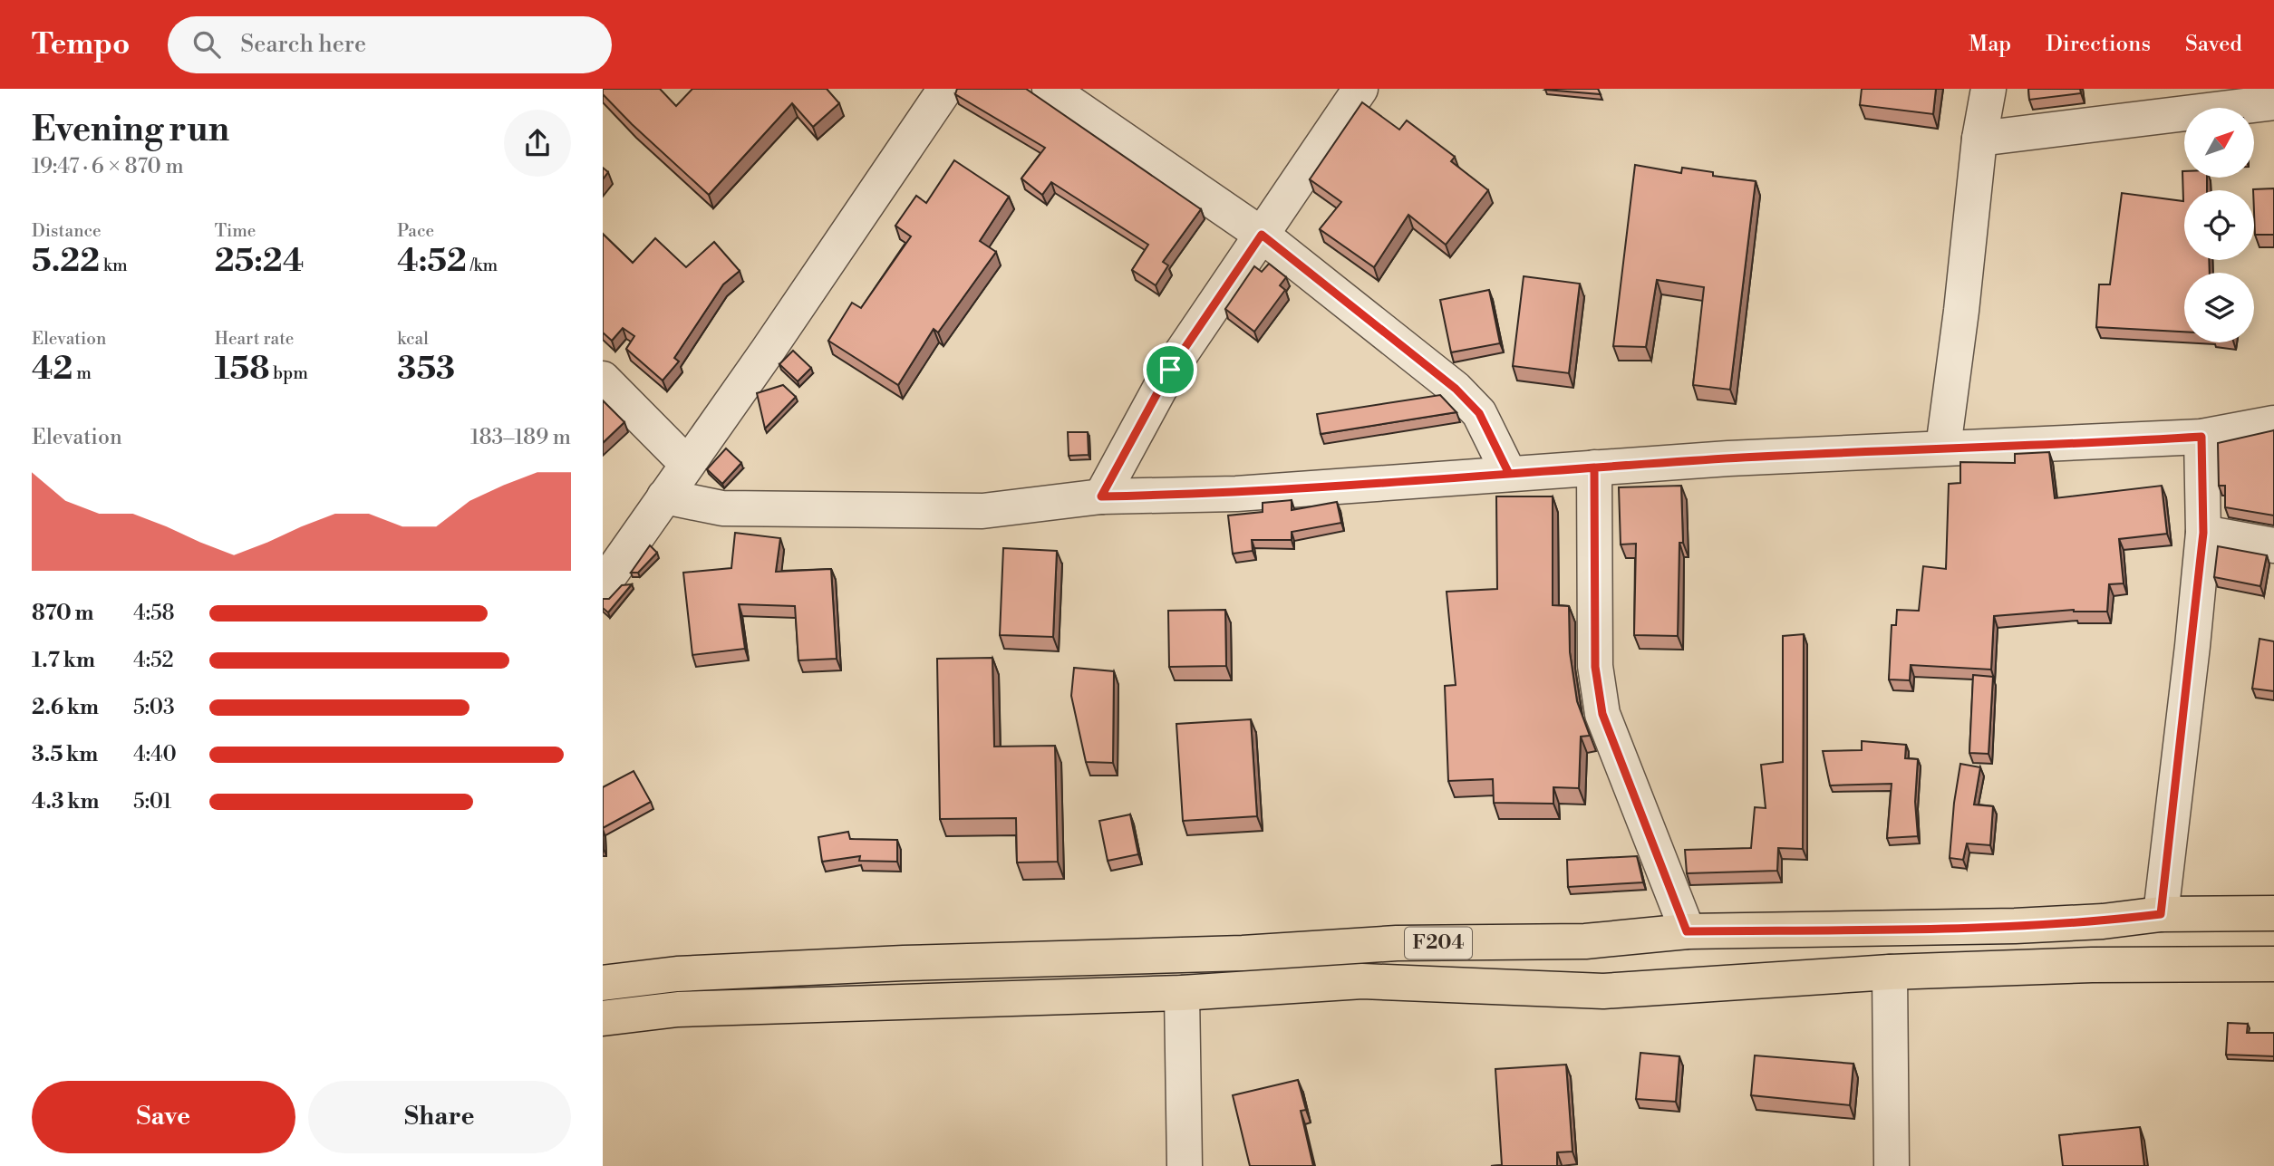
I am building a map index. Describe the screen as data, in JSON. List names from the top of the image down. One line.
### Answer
{"streets":{"main road":["F204"]},"north":"top right","page":{"header":"Tempo","search":"Search here","nav":["Map","Directions","Saved"],"heading":["Evening run","19:47 · 6 × 870 m"],"stats":[["Distance","5.22 km"],["Time","25:24"],["Pace","4:52 /km"],["Elevation","42 m"],["Heart rate","158 bpm"],["kcal","353"]],"chart":["Elevation","183–189 m"],"list":[{"name":"870 m","note":"4:58"},{"name":"1.7 km","note":"4:52"},{"name":"2.6 km","note":"5:03"},{"name":"3.5 km","note":"4:40"},{"name":"4.3 km","note":"5:01"}],"buttons":["Save","Share"]}}
